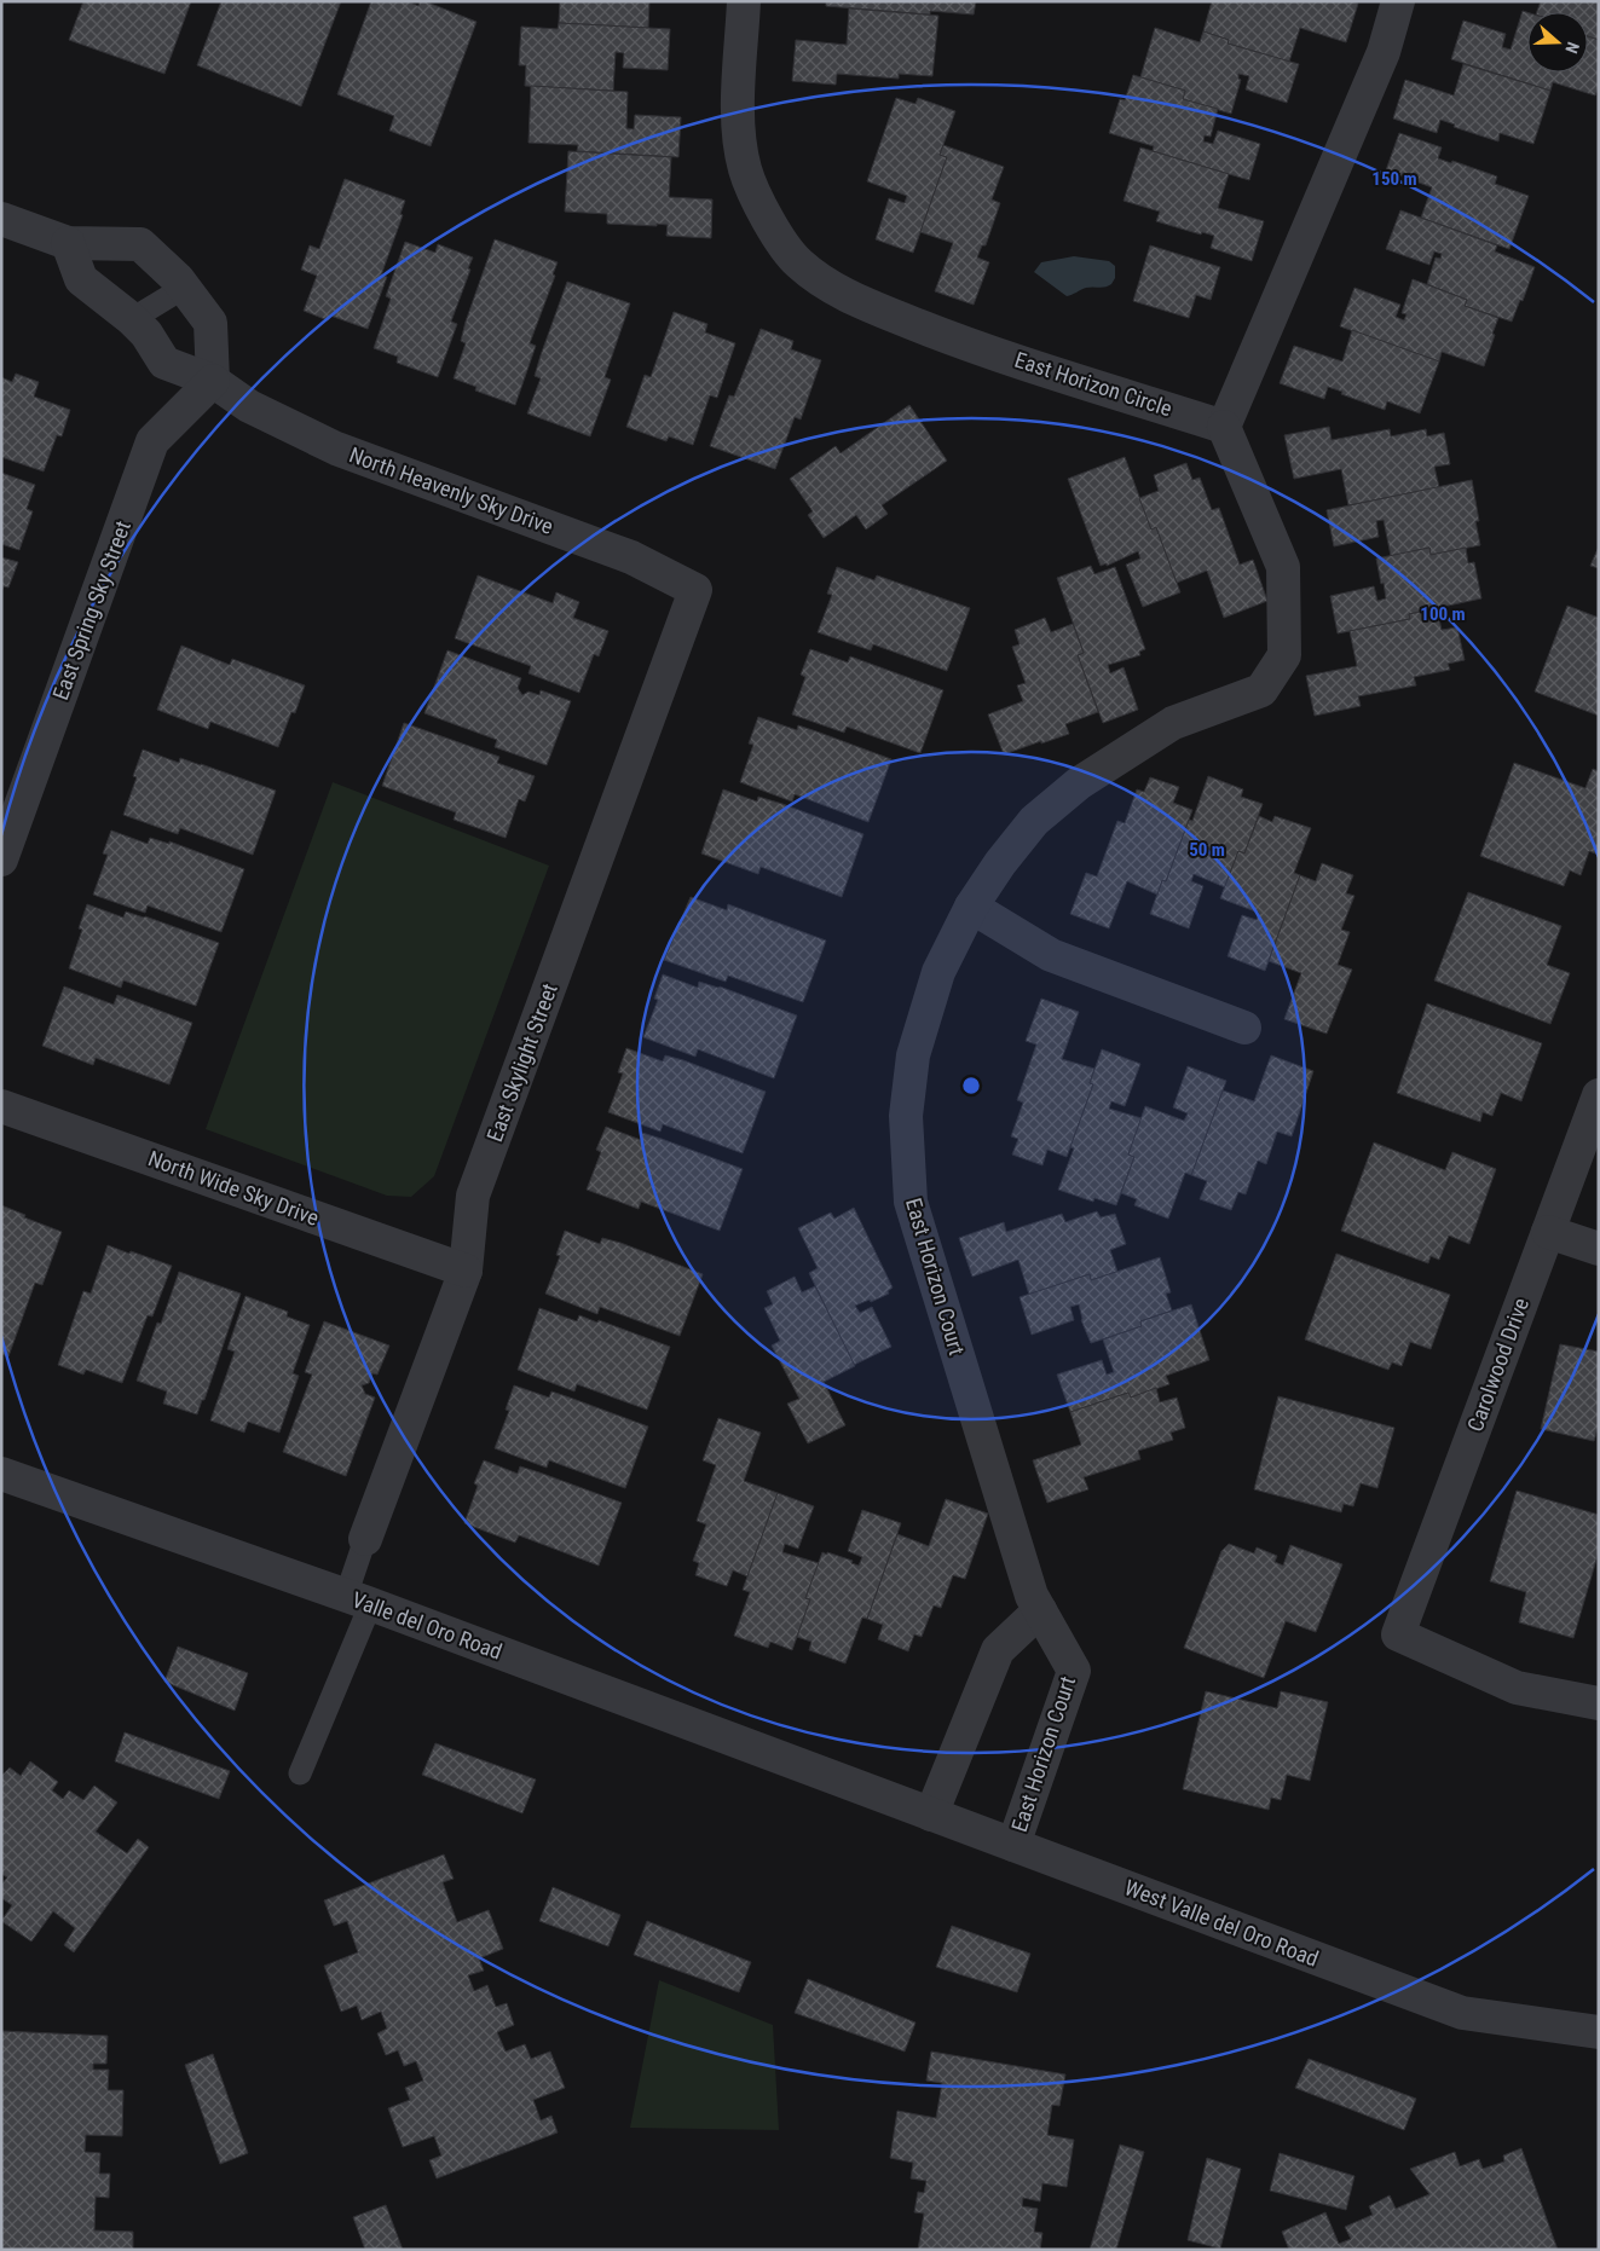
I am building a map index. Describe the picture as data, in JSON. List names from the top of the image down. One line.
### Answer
{"streets":{"street":["East Horizon Circle","North Heavenly Sky Drive","East Spring Sky Street","East Skylight Street","North Wide Sky Drive","East Horizon Court","Carolwood Drive","Valle del Oro Road","West Valle del Oro Road"]},"crossings":[["East Horizon Circle","East Horizon Court"],["North Heavenly Sky Drive","East Spring Sky Street"],["North Heavenly Sky Drive","East Skylight Street"],["East Skylight Street","North Wide Sky Drive"],["East Horizon Court","West Valle del Oro Road"],["Valle del Oro Road","West Valle del Oro Road"]],"north":"right","rings":["150 m","100 m","50 m"]}
